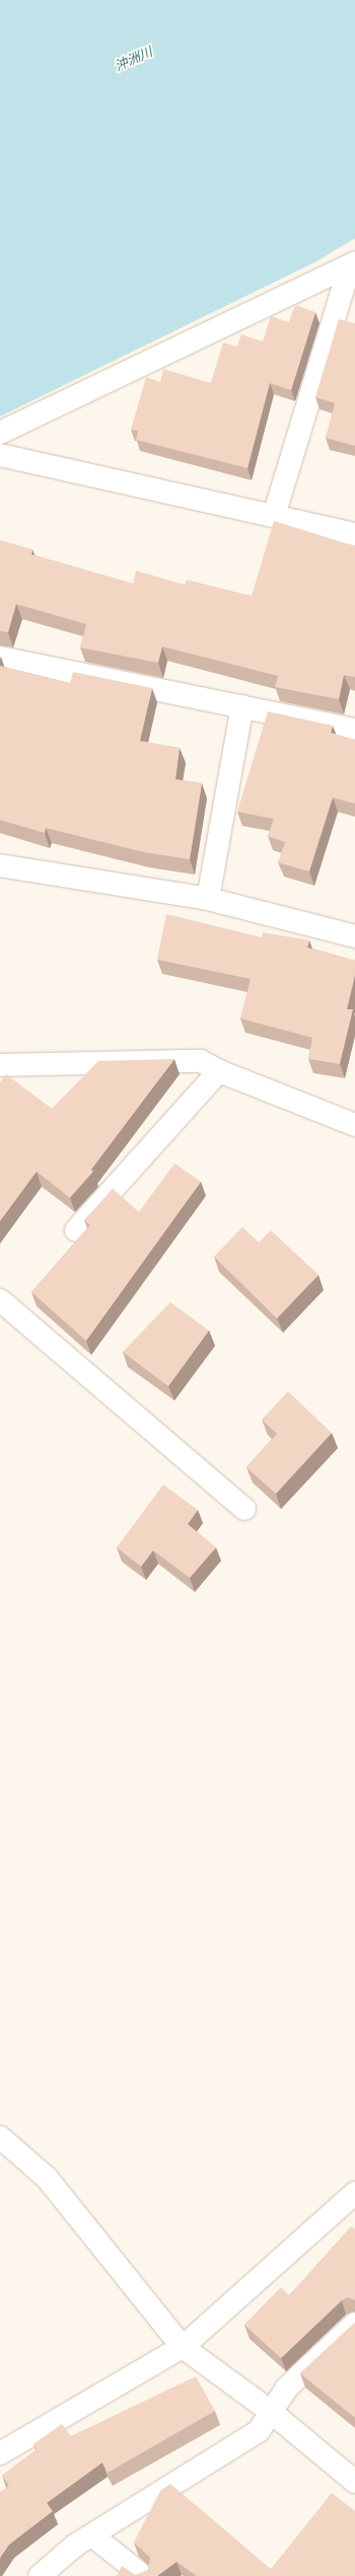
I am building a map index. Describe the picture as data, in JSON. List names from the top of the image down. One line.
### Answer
{"water":["沖洲川"]}
